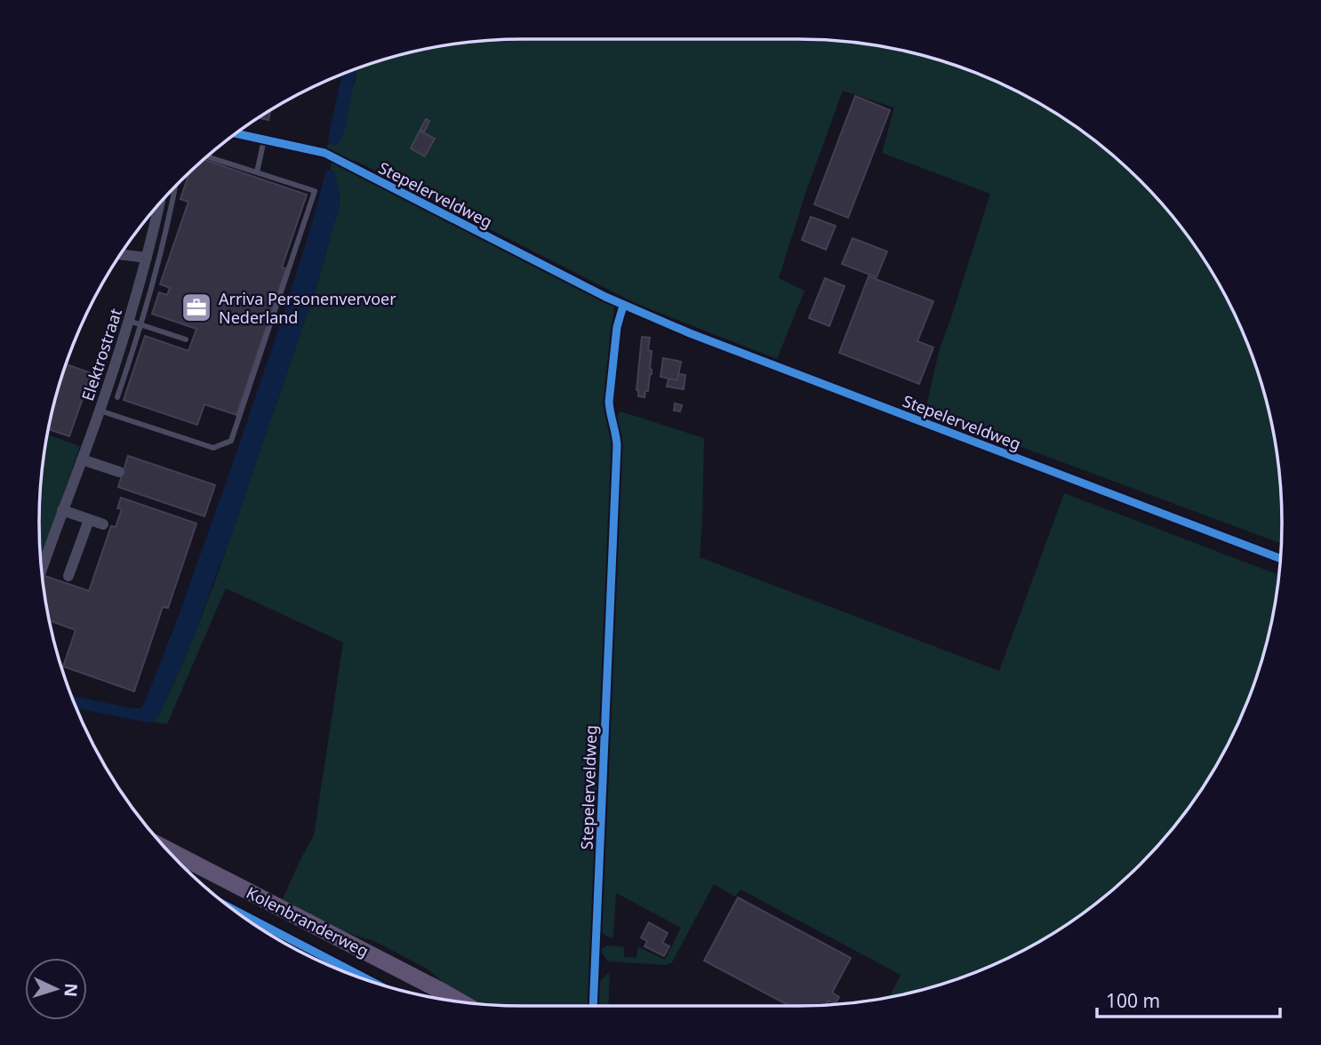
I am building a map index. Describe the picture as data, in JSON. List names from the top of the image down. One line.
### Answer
{"streets":{"main road":["Kolenbranderweg"],"street":["Stepelerveldweg","Elektrostraat"]},"places":{"office":["Arriva Personenvervoer Nederland"]},"scale_bar":"100 m","north":"right"}
